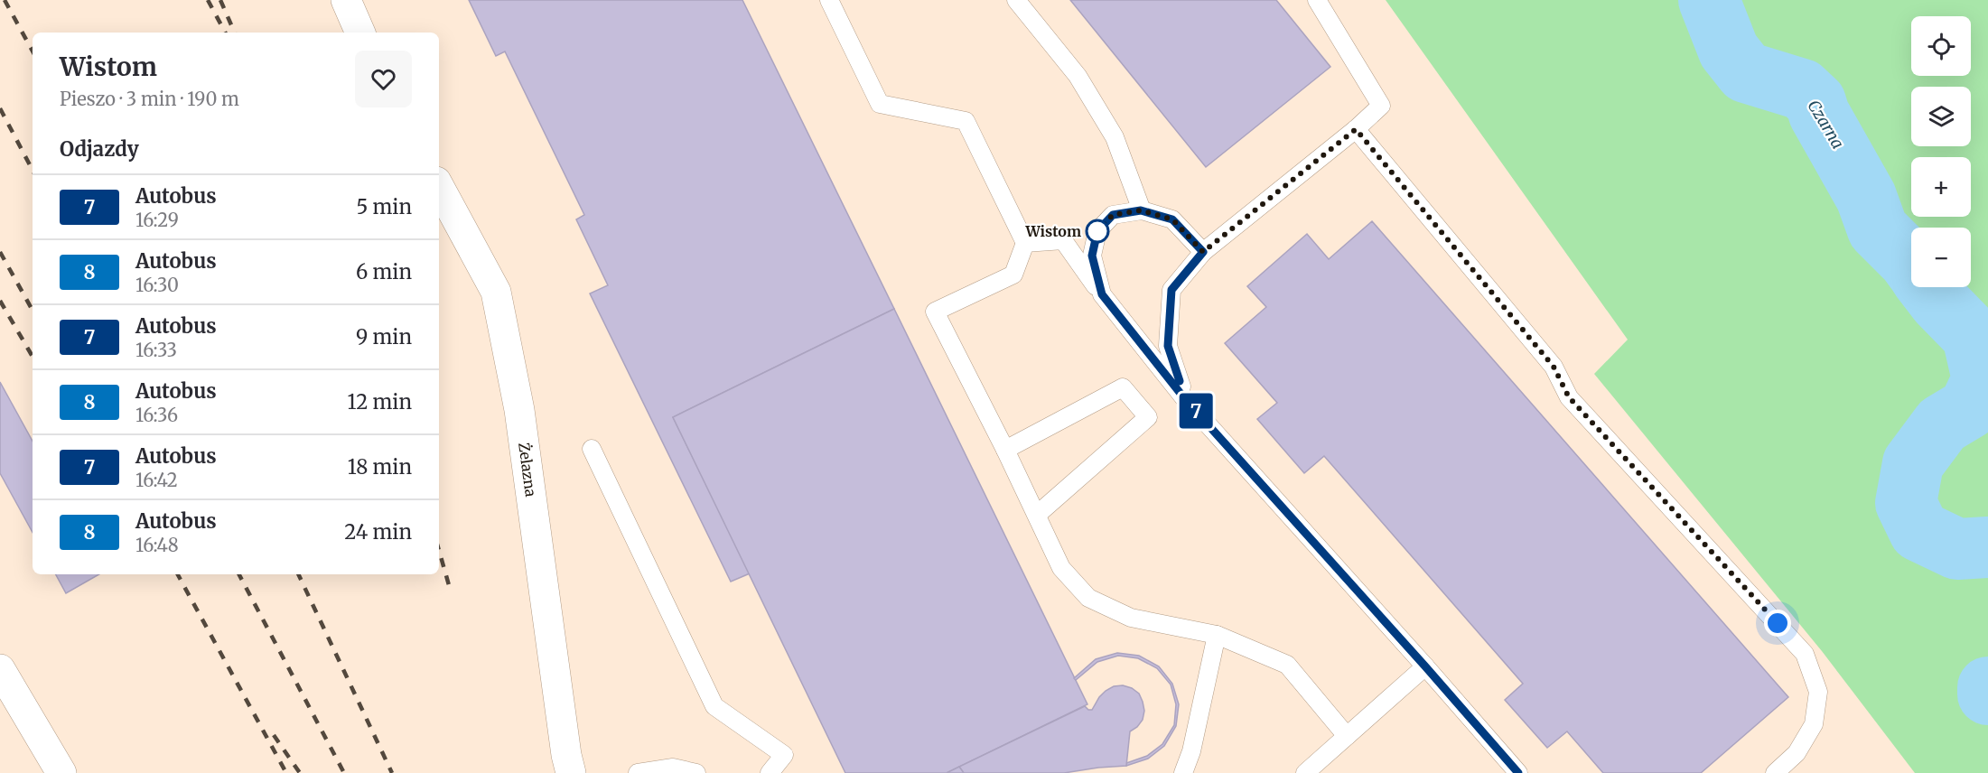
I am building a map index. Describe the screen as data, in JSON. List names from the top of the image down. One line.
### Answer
{"streets":{"street":["Żelazna"]},"water":["Czarna"],"places":["Wistom"],"lines":["bus line 7"],"page":{"on_map":"7","map_buttons":["+","−"],"heading":[["Wistom","Pieszo · 3 min · 190 m"],"Odjazdy"],"list":[{"mark":"7","name":"Autobus","note":"16:29","value":"5 min"},{"mark":"8","name":"Autobus","note":"16:30","value":"6 min"},{"mark":"7","name":"Autobus","note":"16:33","value":"9 min"},{"mark":"8","name":"Autobus","note":"16:36","value":"12 min"},{"mark":"7","name":"Autobus","note":"16:42","value":"18 min"},{"mark":"8","name":"Autobus","note":"16:48","value":"24 min"}]}}
